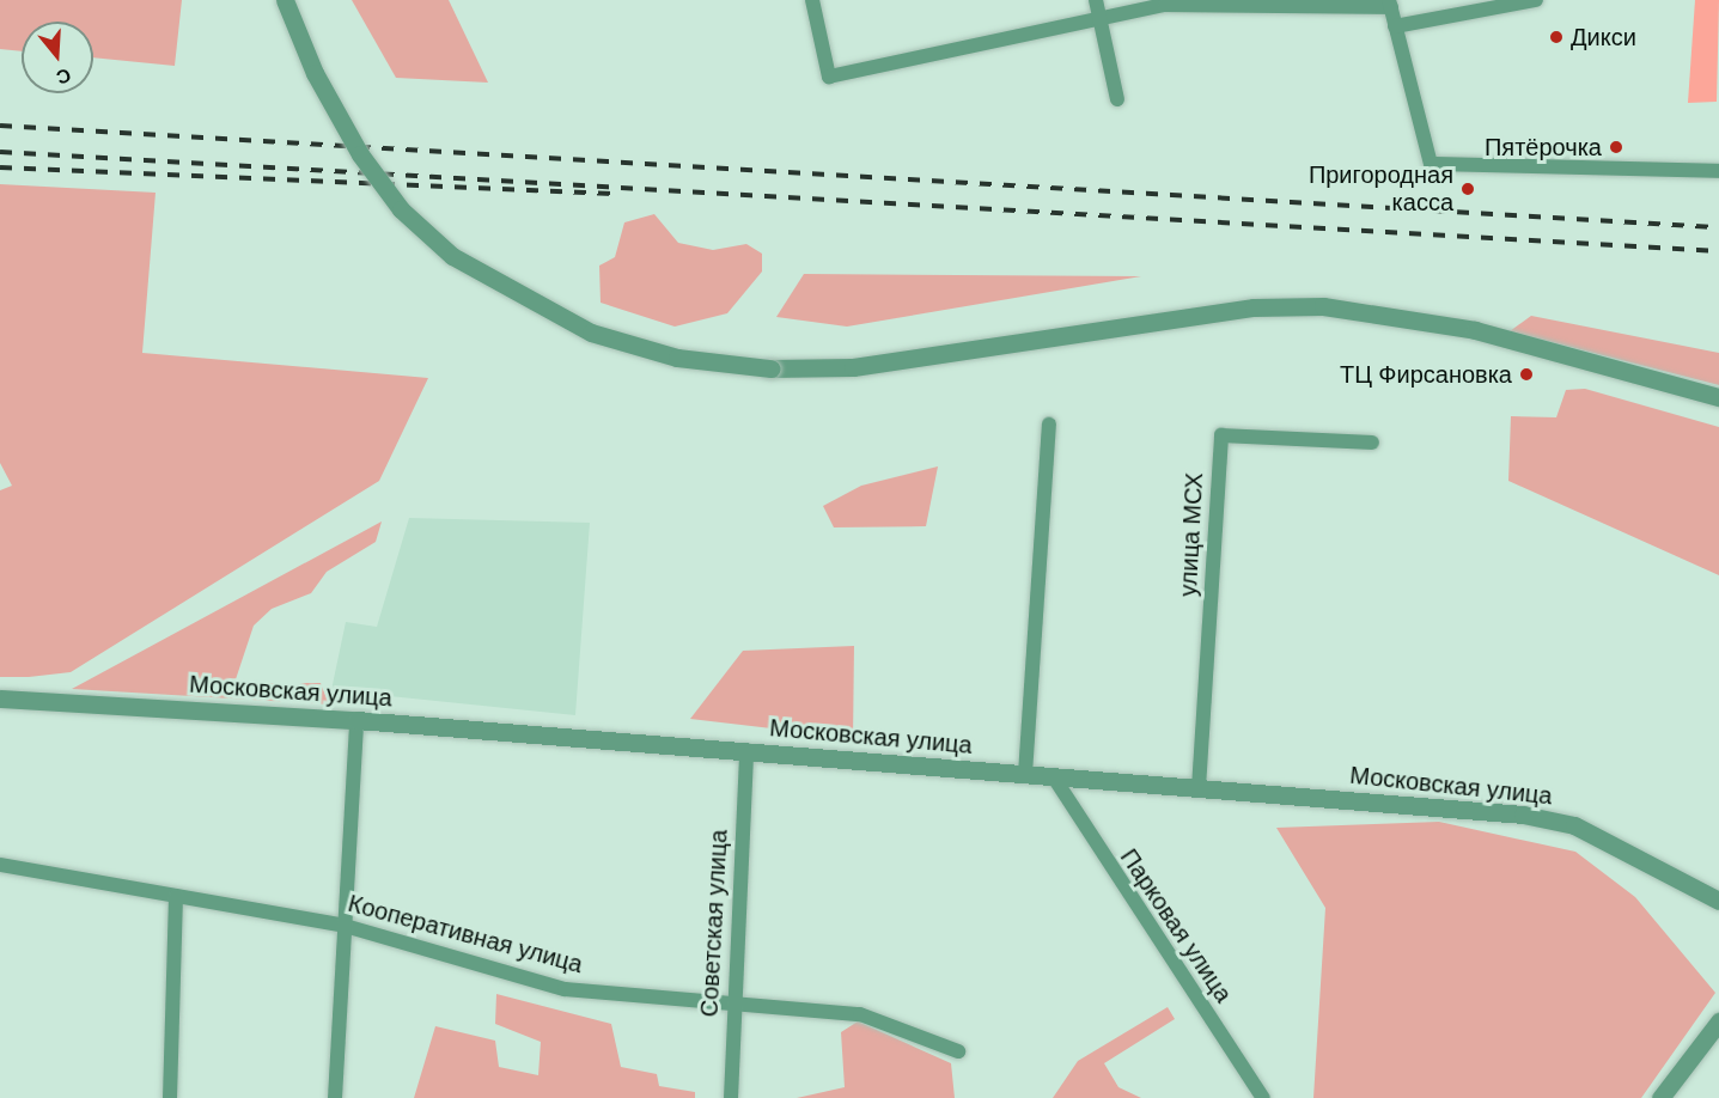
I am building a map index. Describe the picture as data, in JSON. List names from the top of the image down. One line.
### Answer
{"streets":{"street":["улица МСХ","Московская улица","Советская улица","Парковая улица","Кооперативная улица"]},"crossings":[["улица МСХ","Московская улица"],["Московская улица","Советская улица"],["Московская улица","Парковая улица"],["Советская улица","Кооперативная улица"]],"places":["Дикси","Пятёрочка","Пригородная касса","ТЦ Фирсановка"],"north":"bottom"}
